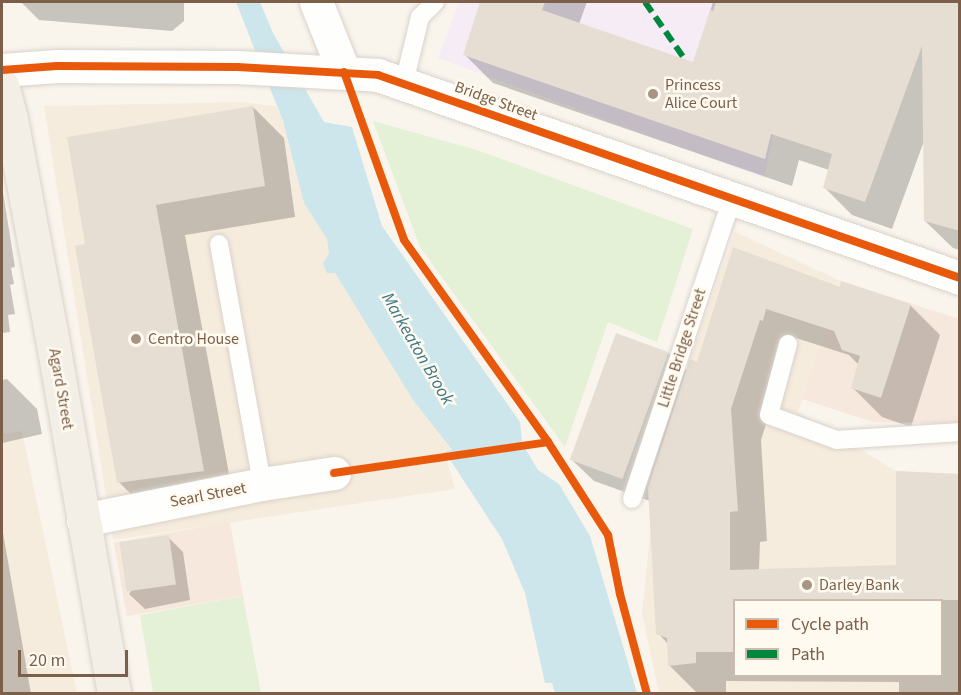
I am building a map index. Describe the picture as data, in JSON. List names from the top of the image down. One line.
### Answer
{"streets":{"main road":["Agard Street"],"street":["Bridge Street","Searl Street"],"lane":["Little Bridge Street"]},"crossings":[["Bridge Street","Little Bridge Street"],["Agard Street","Searl Street"]],"water":["Markeaton Brook"],"places":["Princess Alice Court","Centro House","Darley Bank"],"legend":["Cycle path","Path"],"scale_bar":"20 m"}
